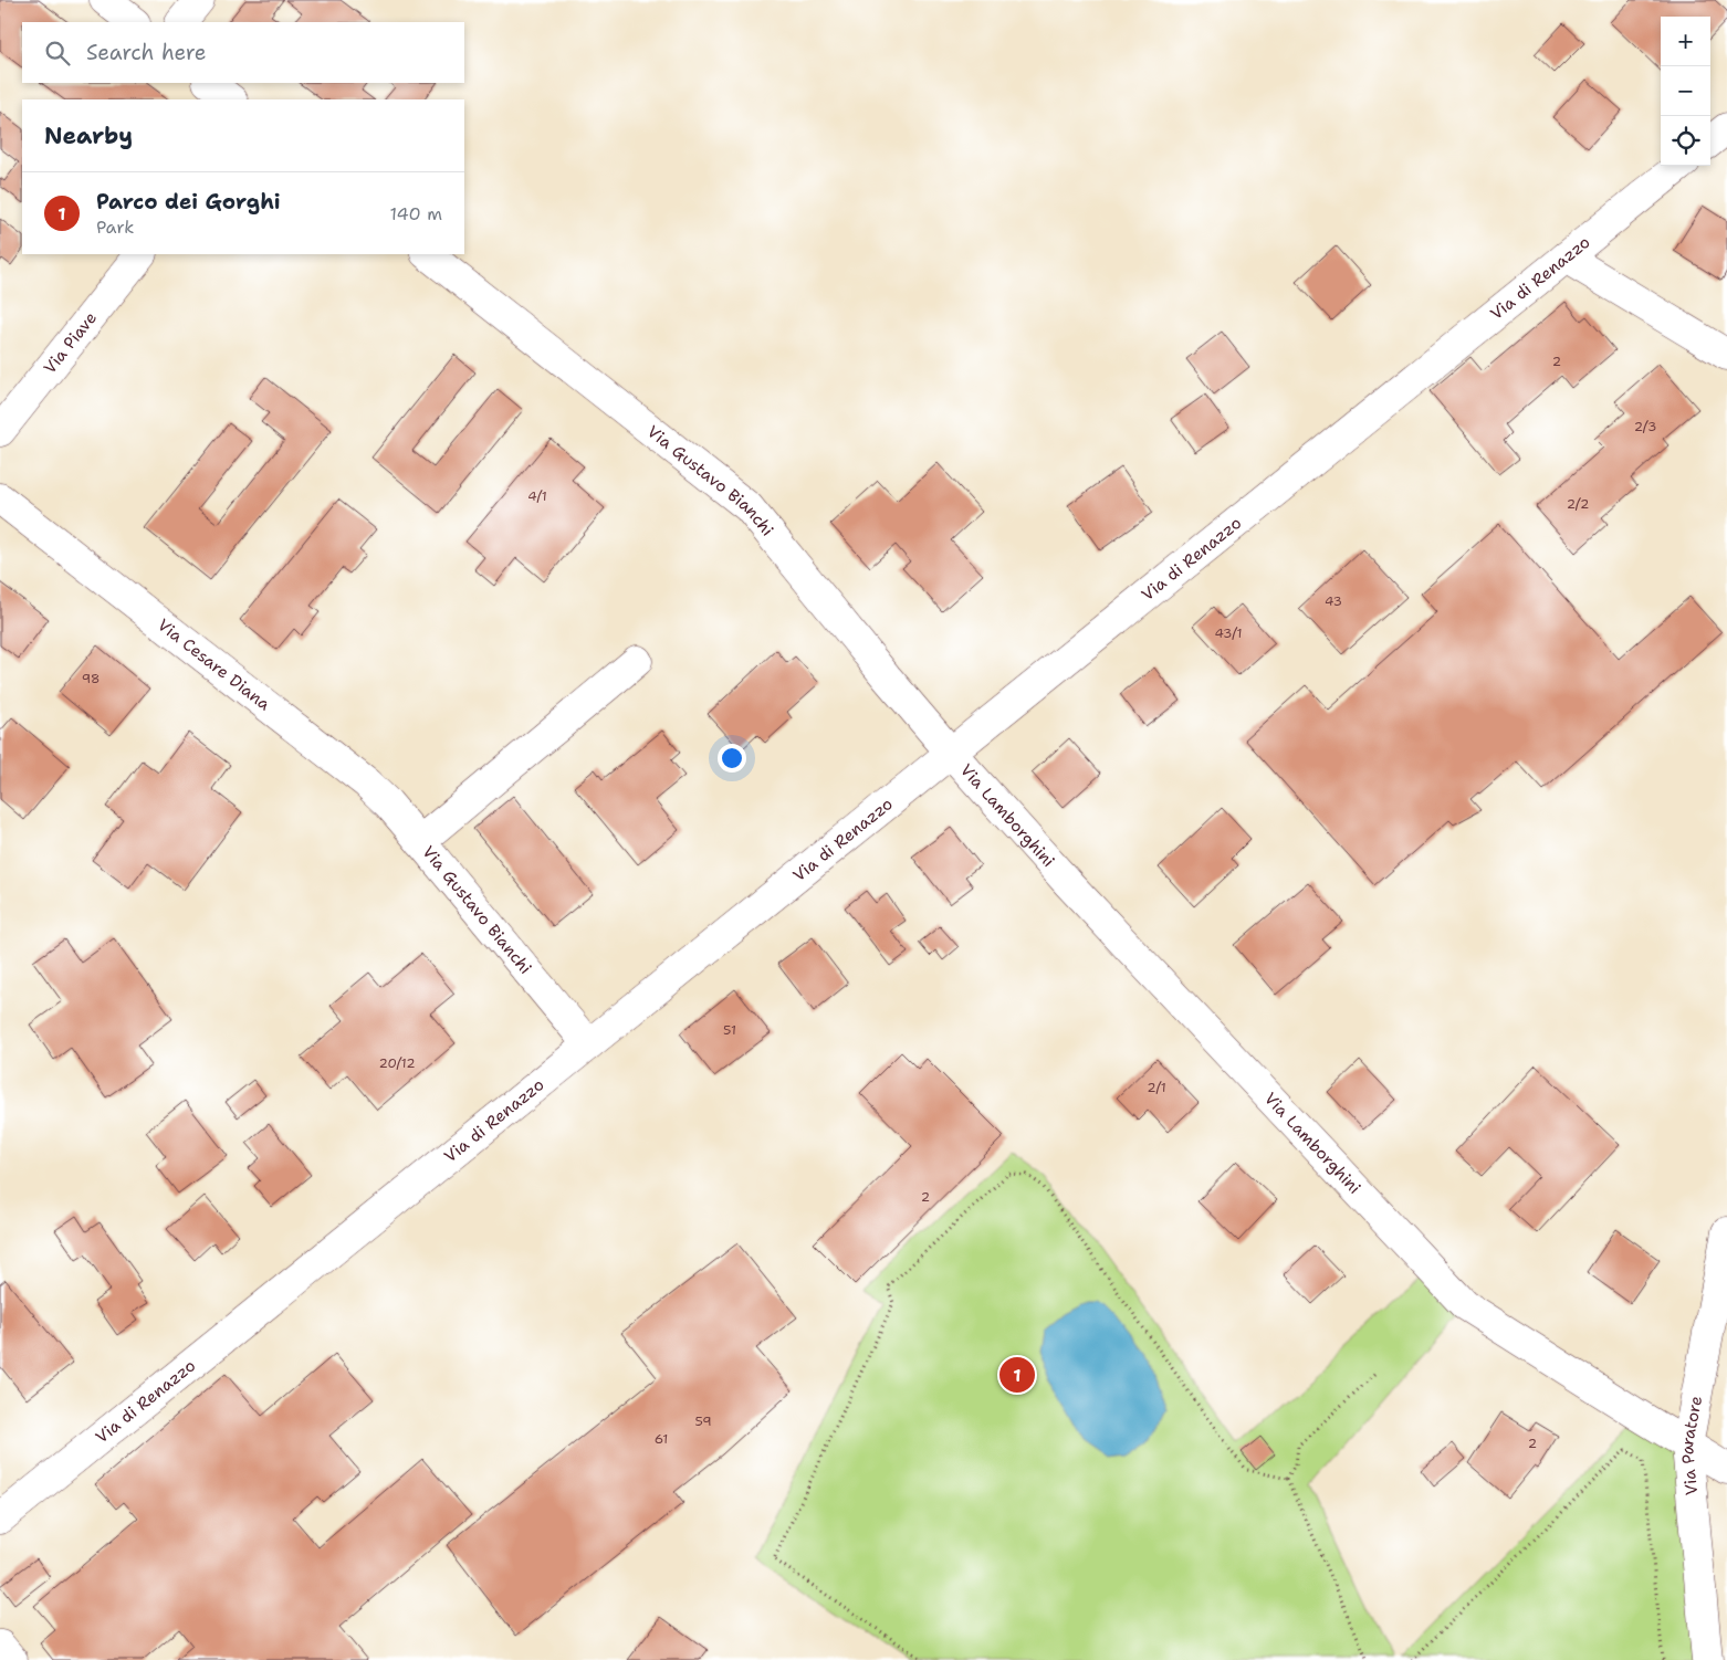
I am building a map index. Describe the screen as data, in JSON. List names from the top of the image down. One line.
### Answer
{"streets":{"street":["Via di Renazzo","Via Piave","Via Gustavo Bianchi","Via Cesare Diana","Via Lamborghini","Via Paratore"]},"crossings":[["Via di Renazzo","Via Gustavo Bianchi"],["Via di Renazzo","Via Lamborghini"],["Via Gustavo Bianchi","Via Cesare Diana"],["Via Gustavo Bianchi","Via Lamborghini"],["Via Lamborghini","Via Paratore"]],"house_numbers":["2","2/3","4/1","2/2","43","43/1","98","51","20/12","2/1","2","59","61","2"],"page":{"map_buttons":["+","−"],"search":"Search here","heading":"Nearby","list":[{"mark":"1","name":"Parco dei Gorghi","note":"Park","value":"140 m"}],"pins":"1"}}
